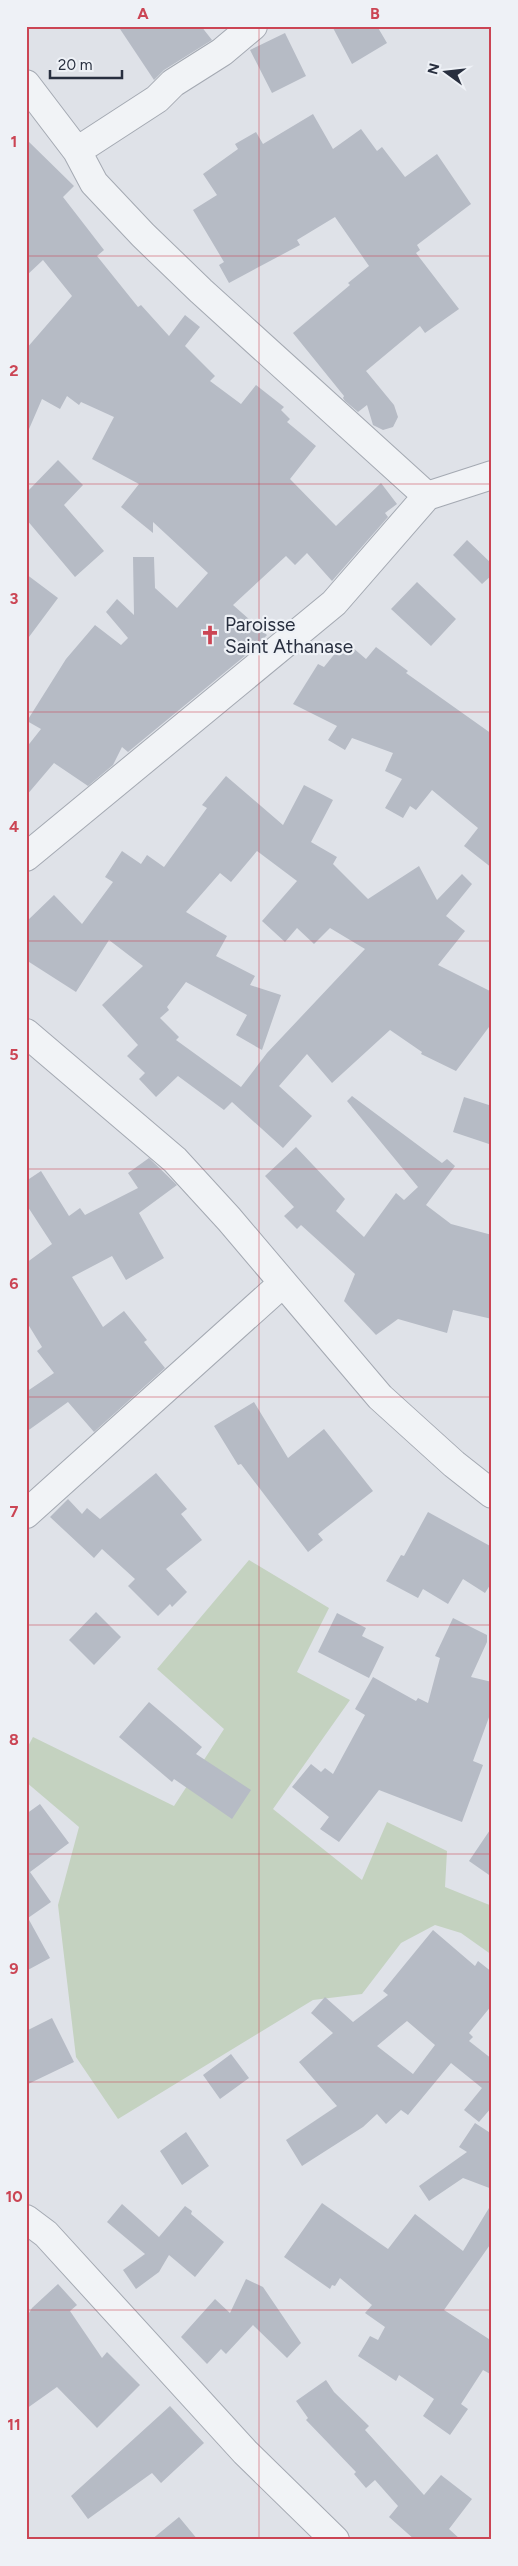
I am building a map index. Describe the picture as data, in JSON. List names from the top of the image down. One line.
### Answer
{"places":{"church":["Paroisse Saint Athanase"]},"scale_bar":"20 m","north":"left","grid":{"columns":["A","B"],"rows":["1","2","3","4","5","6","7","8","9","10","11"]}}
